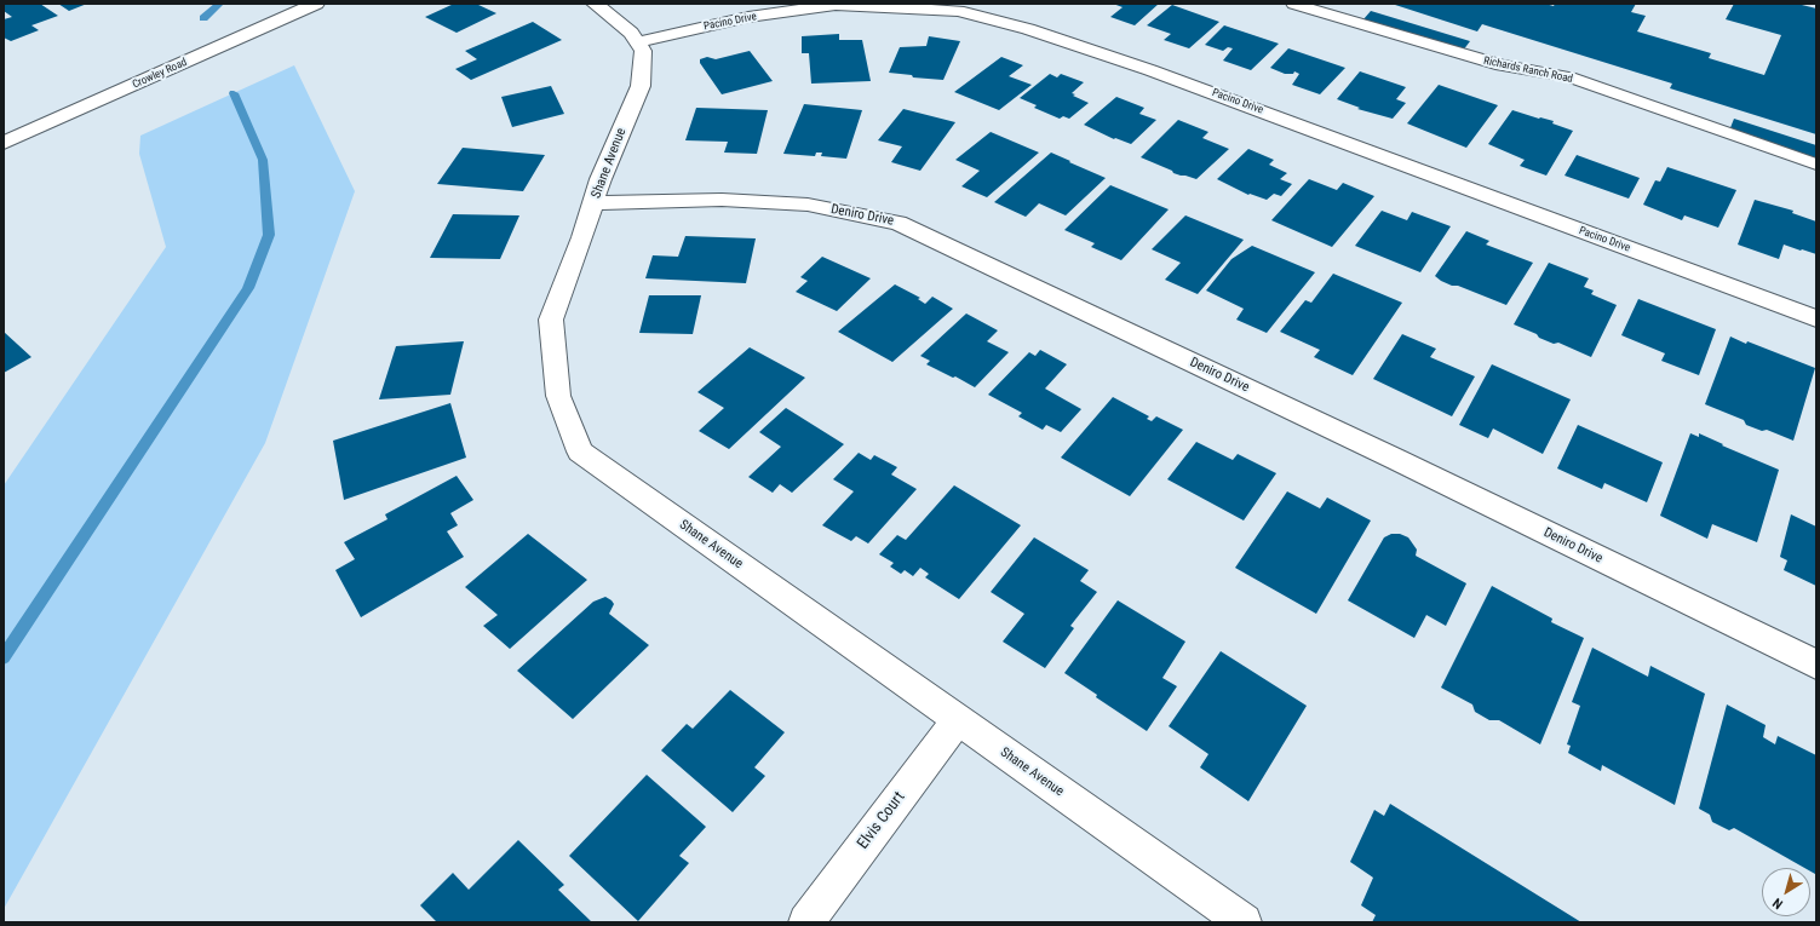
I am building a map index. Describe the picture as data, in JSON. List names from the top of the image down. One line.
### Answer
{"streets":{"street":["Pacino Drive","Crowley Road","Shane Avenue","Deniro Drive","Elvis Court"],"lane":["Richards Ranch Road"]},"crossings":[["Pacino Drive","Shane Avenue"],["Shane Avenue","Deniro Drive"],["Shane Avenue","Elvis Court"]],"north":"bottom left"}
